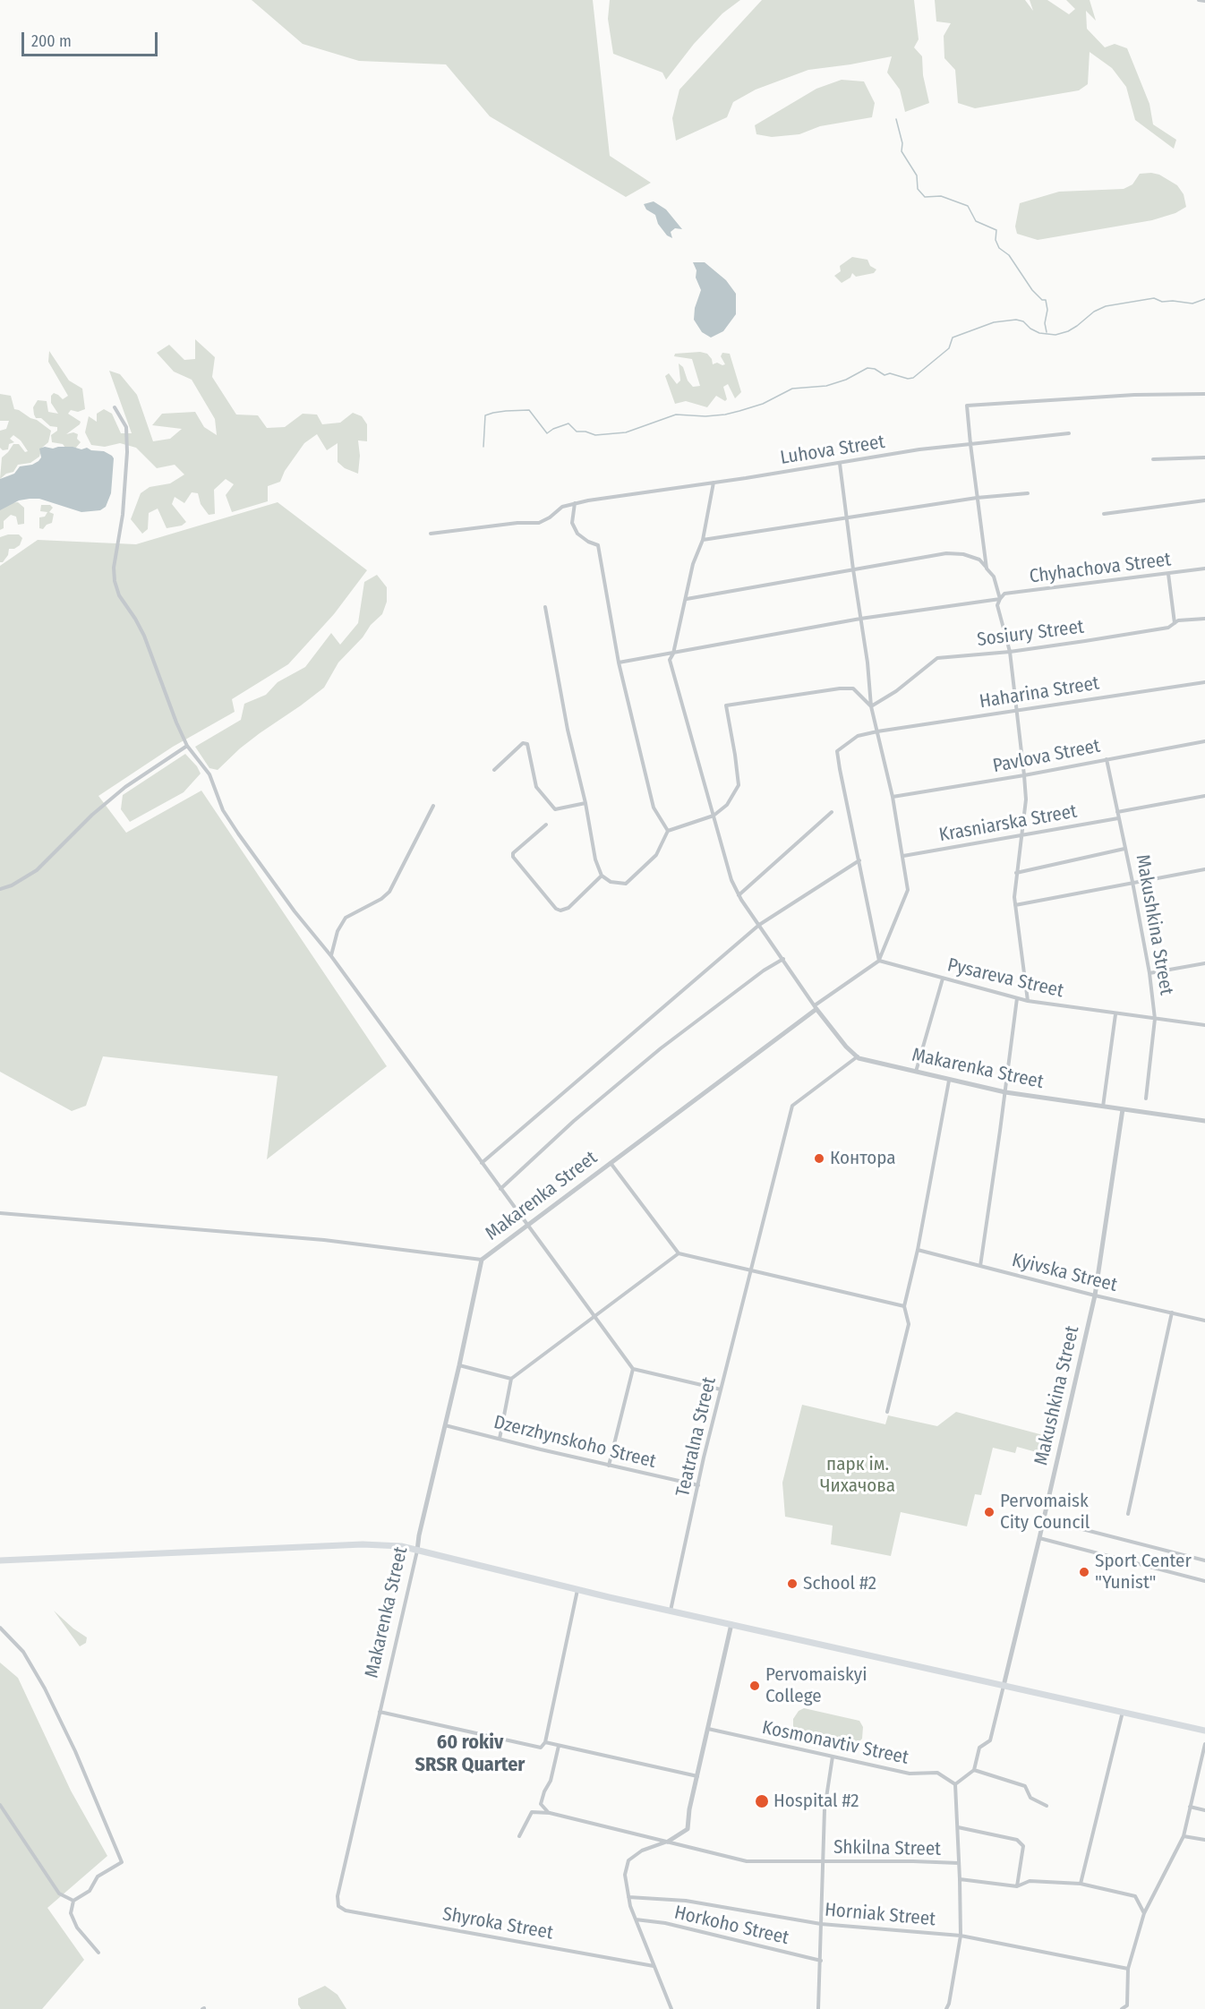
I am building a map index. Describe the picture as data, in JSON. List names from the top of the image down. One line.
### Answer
{"streets":{"street":["Luhova Street","Chyhachova Street","Sosiury Street","Haharina Street","Pavlova Street","Krasniarska Street","Makushkina Street","Pysareva Street","Makarenka Street","Kyivska Street","Teatralna Street","Dzerzhynskoho Street","Kosmonavtiv Street","Shkilna Street","Horniak Street","Shyroka Street","Horkoho Street"]},"crossings":[["Pavlova Street","Makushkina Street"],["Krasniarska Street","Makushkina Street"],["Makushkina Street","Pysareva Street"],["Makushkina Street","Makarenka Street"],["Makushkina Street","Kyivska Street"],["Makarenka Street","Teatralna Street"],["Makarenka Street","Dzerzhynskoho Street"],["Makarenka Street","Shyroka Street"],["Teatralna Street","Dzerzhynskoho Street"]],"districts":["60 rokiv SRSR Quarter"],"parks":["парк ім. Чихачова"],"places":["Контора","Pervomaisk City Council","Sport Center \"Yunist\"","School #2","Pervomaiskyi College","Hospital #2"],"scale_bar":"200 m"}
